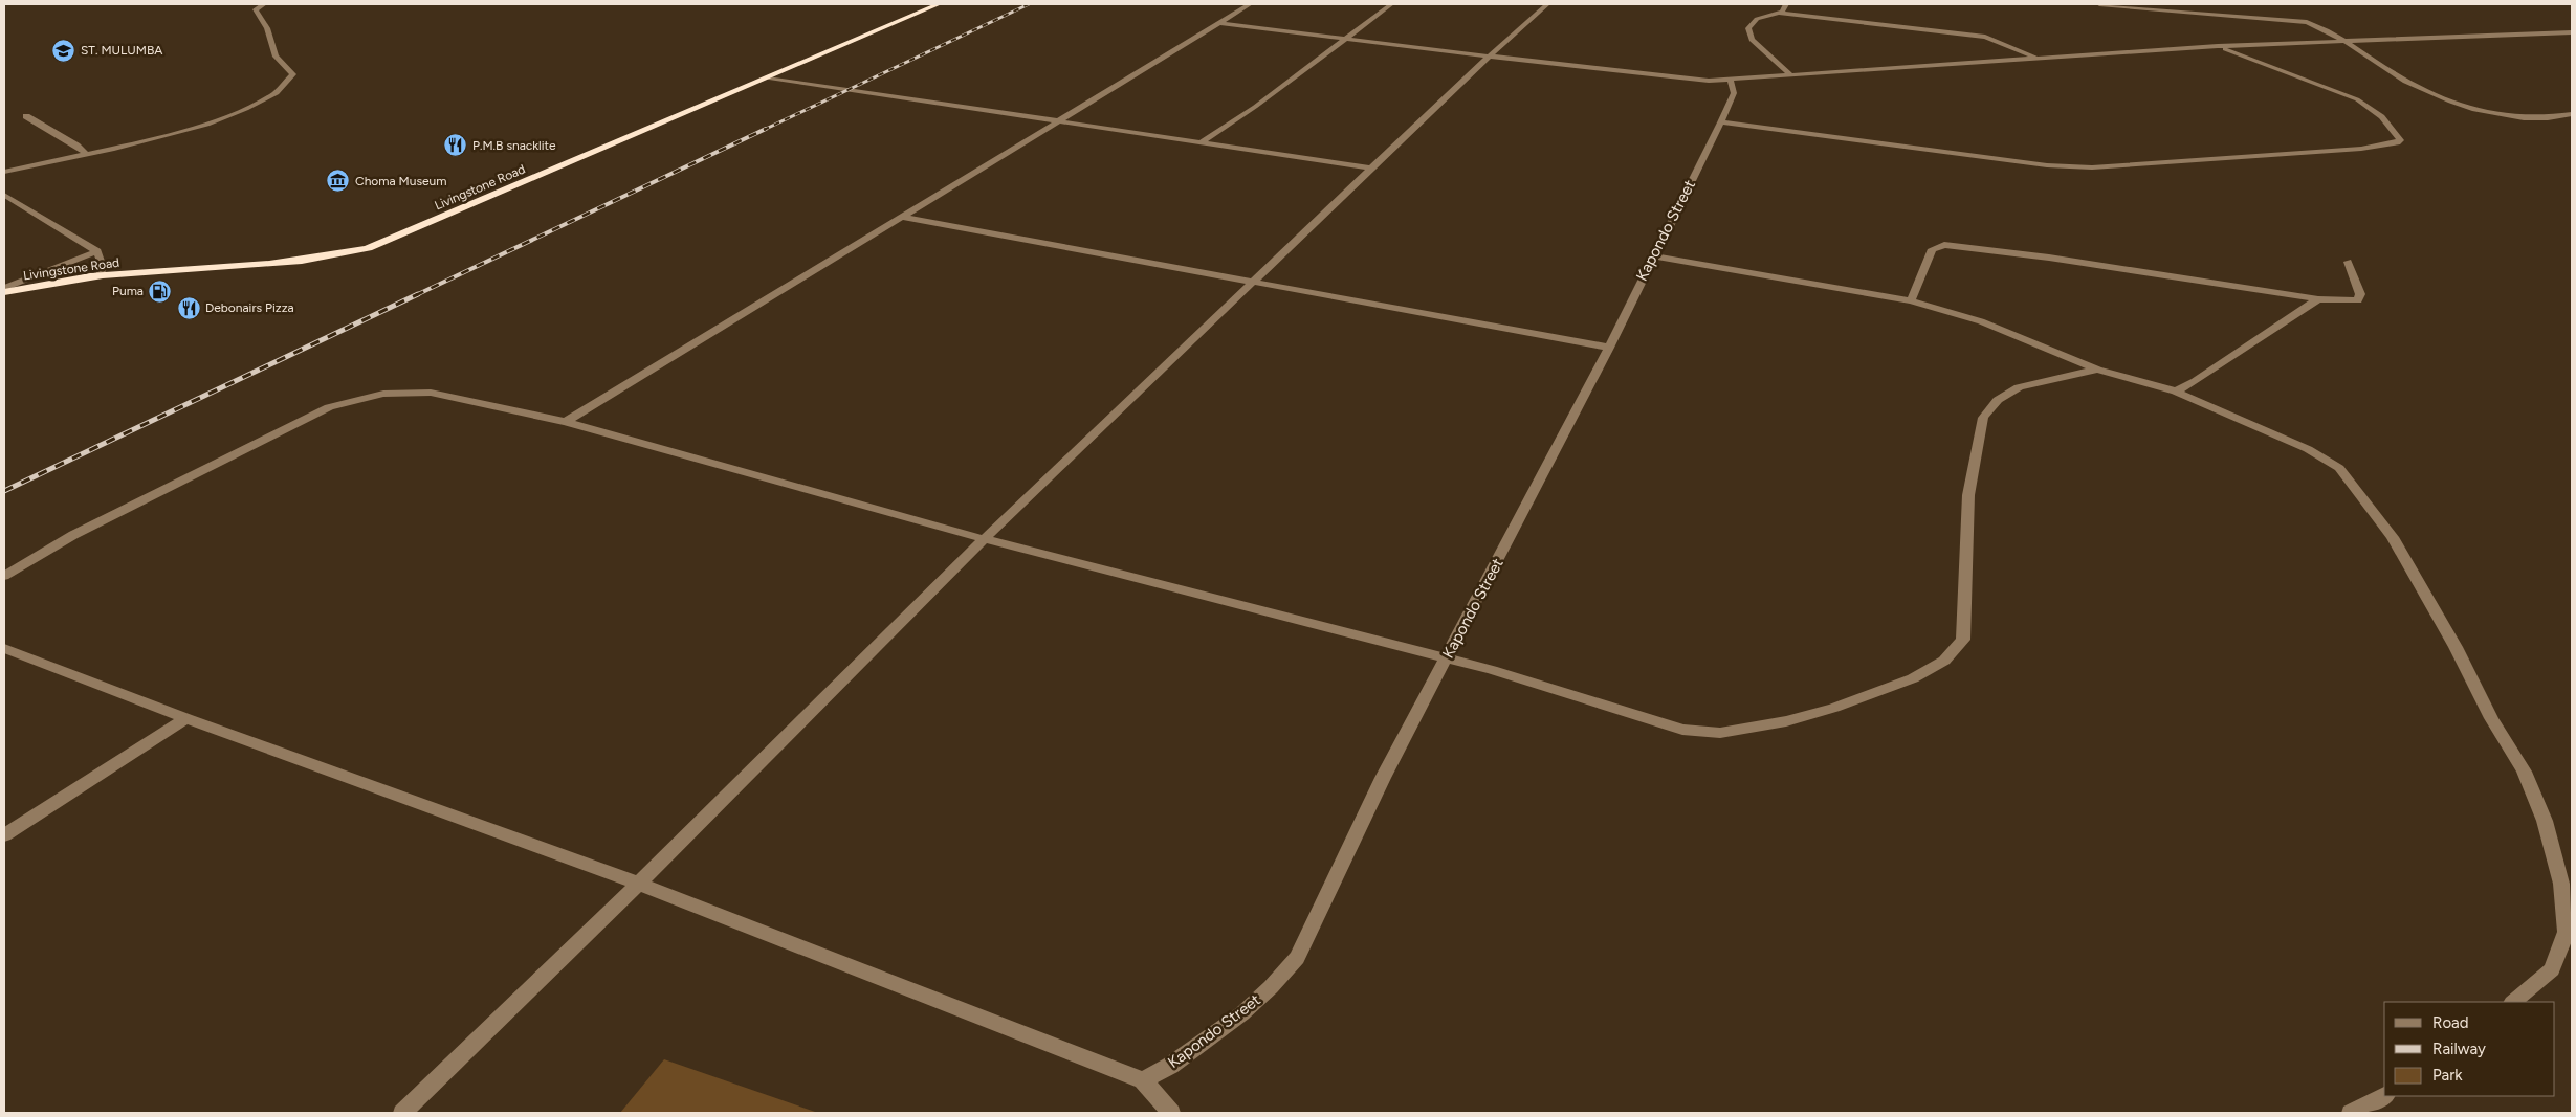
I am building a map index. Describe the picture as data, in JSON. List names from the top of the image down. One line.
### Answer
{"streets":{"highway":["Livingstone Road"],"street":["Kapondo Street"]},"places":{"school or university":["ST. MULUMBA"],"restaurant":["P.M.B snacklite","Debonairs Pizza"],"museum":["Choma Museum"],"fuel station":["Puma"]},"legend":["Road","Railway","Park"]}
